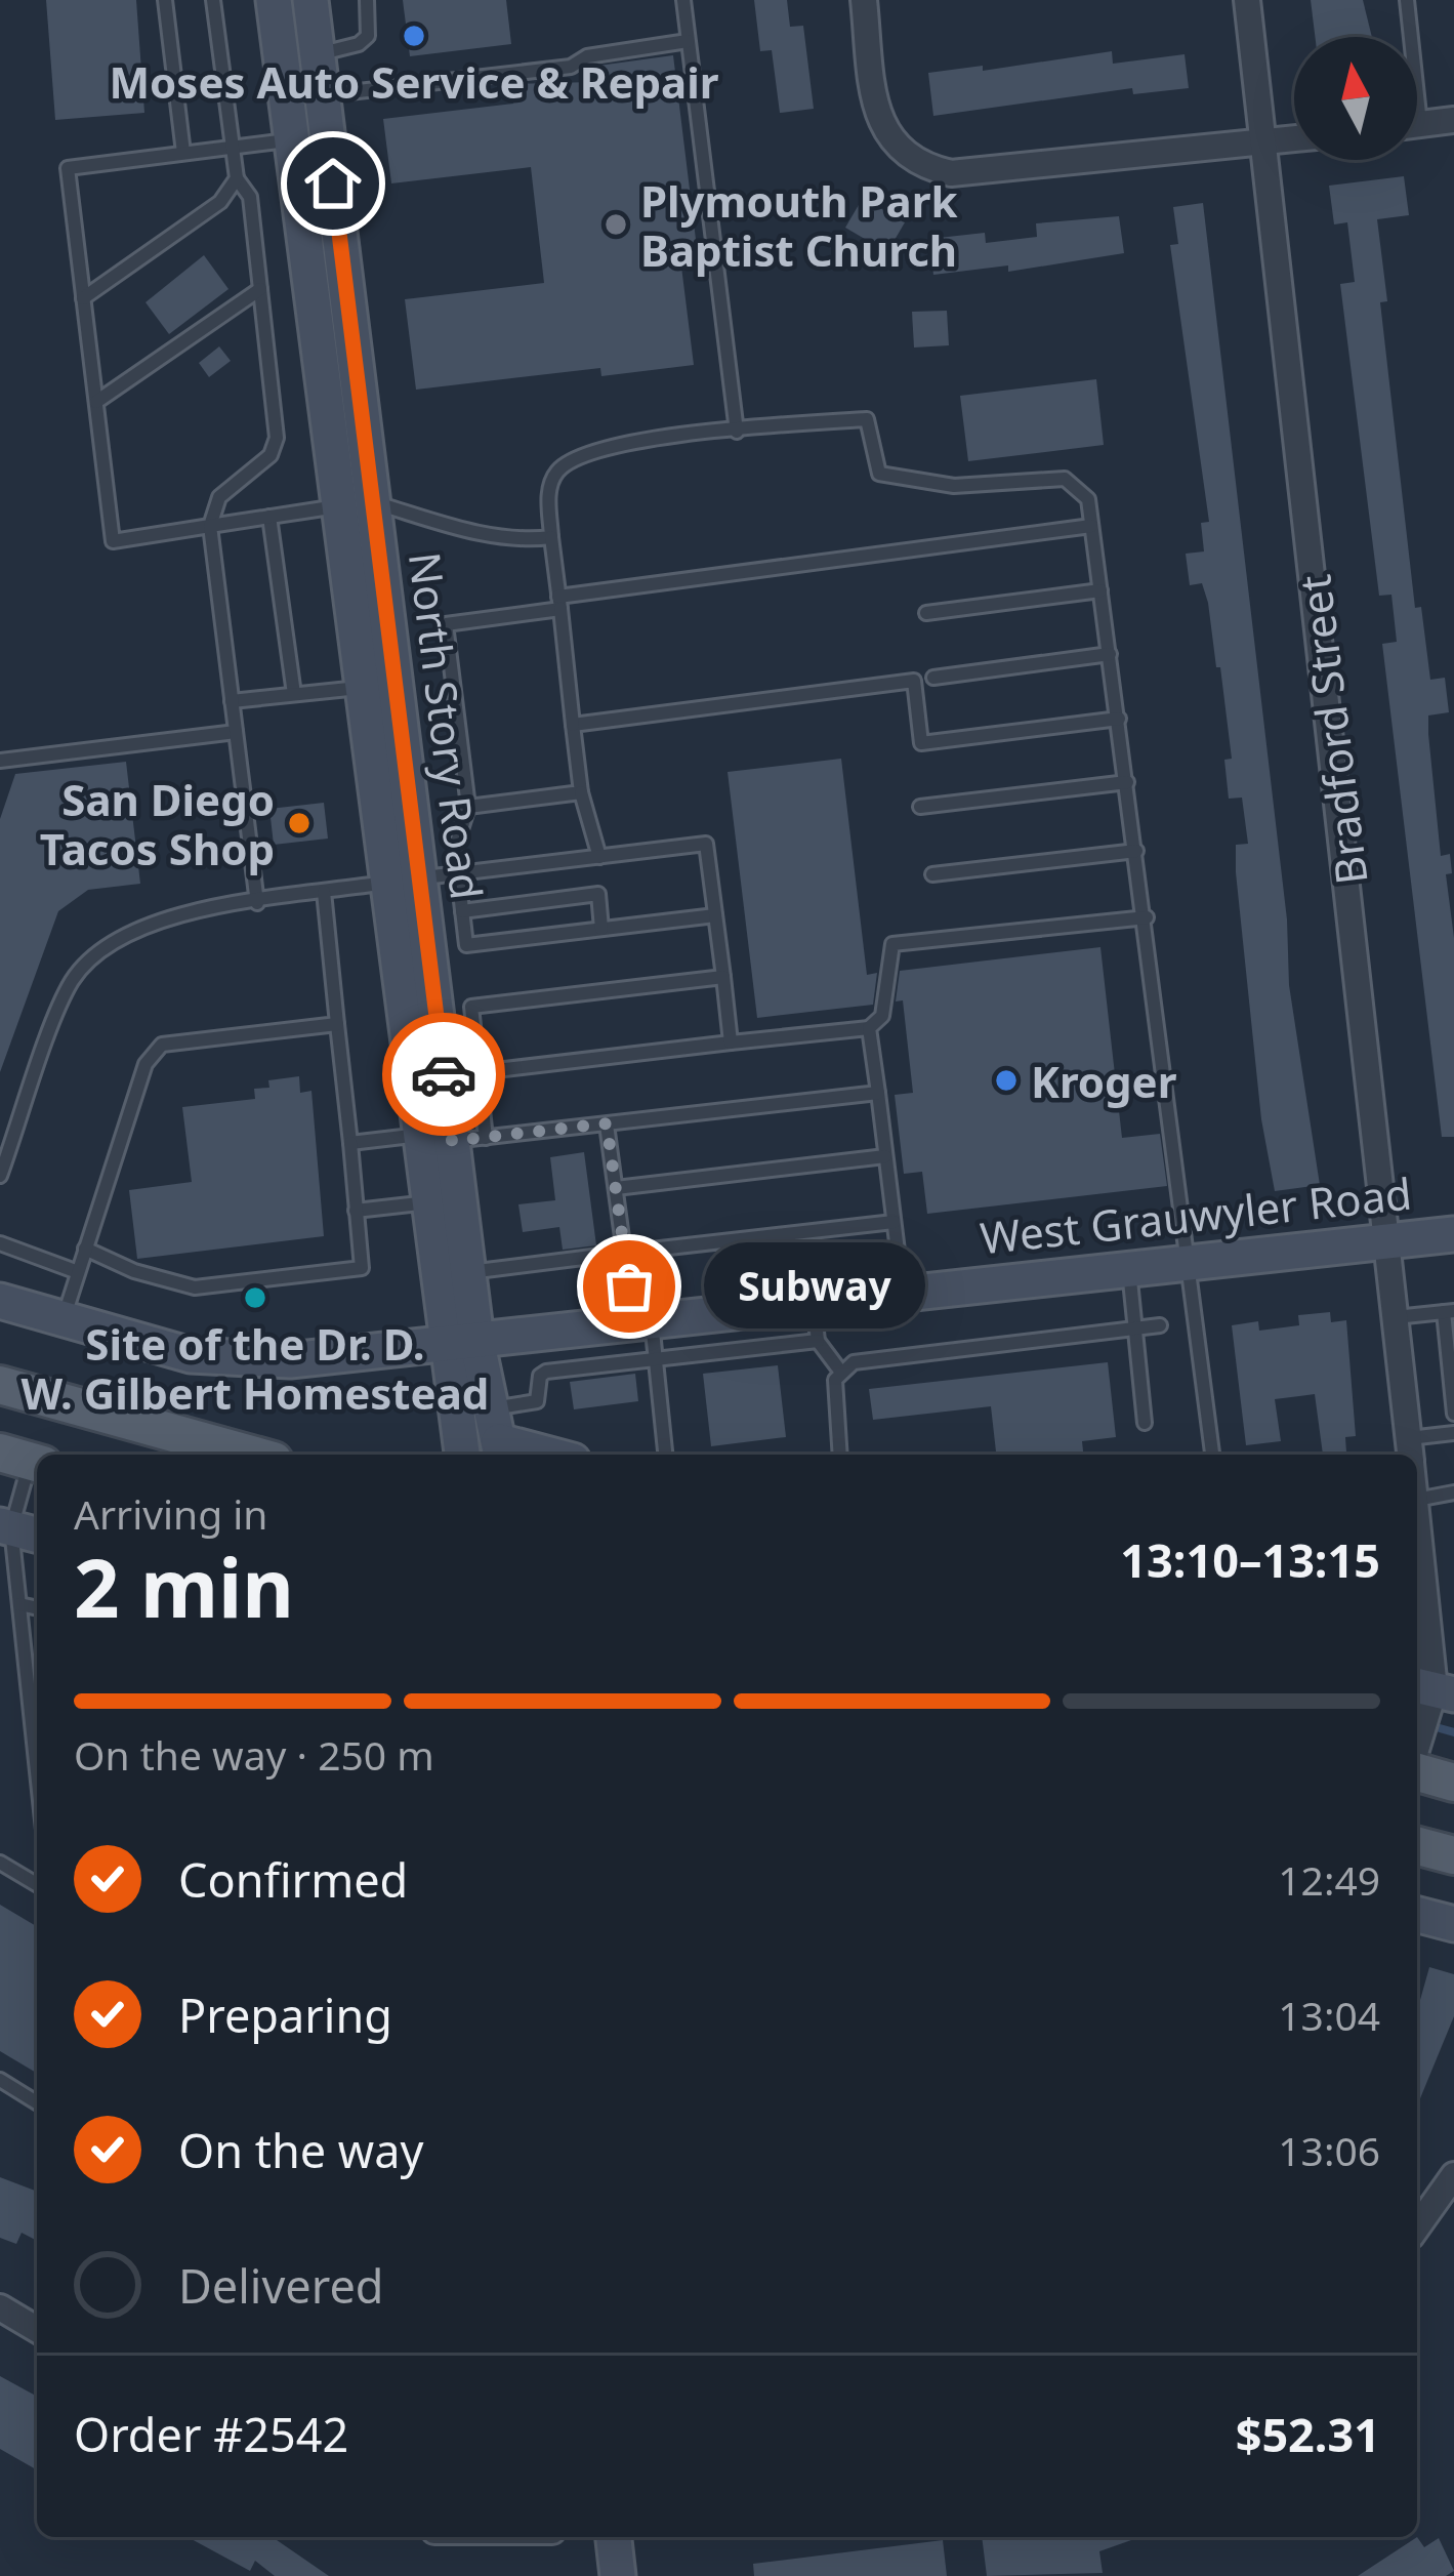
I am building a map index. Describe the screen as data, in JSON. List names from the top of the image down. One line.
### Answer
{"streets":{"main road":["North Story Road","West Grauwyler Road"],"street":["Bradford Street"]},"crossings":[["North Story Road","West Grauwyler Road"],["Bradford Street","West Grauwyler Road"]],"places":["Moses Auto Service & Repair","Plymouth Park Baptist Church","San Diego Tacos Shop","Kroger","Subway","Site of the Dr. D. W. Gilbert Homestead"],"north":"top","page":{"bubble":"Subway","heading":["2 min","Arriving in","13:10–13:15"],"panel":["Order #2542","$52.31"],"bar":"On the way · 250 m","list":[["Confirmed","12:49"],["Preparing","13:04"],["On the way","13:06"],"Delivered"]}}
